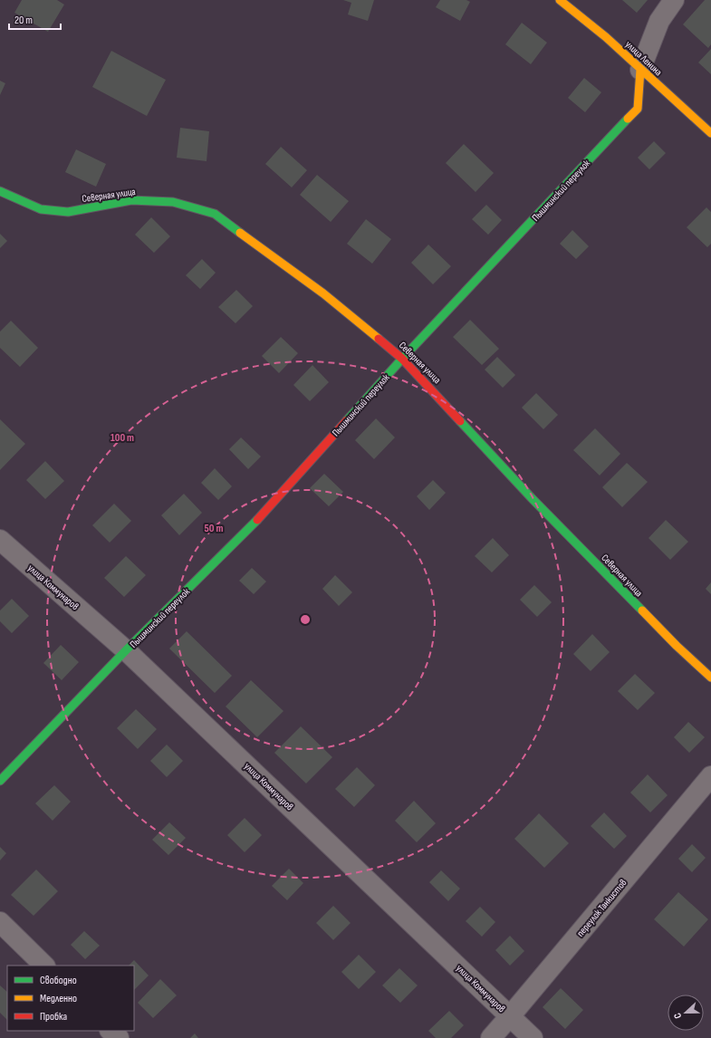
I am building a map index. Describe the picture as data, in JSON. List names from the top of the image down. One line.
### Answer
{"streets":{"street":["улица Ленина","Пышминский переулок","Северная улица","улица Коммунаров","переулок Танкистов"]},"crossings":[["улица Ленина","Пышминский переулок"],["Пышминский переулок","Северная улица"],["Пышминский переулок","улица Коммунаров"],["улица Коммунаров","переулок Танкистов"]],"legend":["Свободно","Медленно","Пробка"],"scale_bar":"20 m","north":"left","rings":["100 m","50 m"]}
